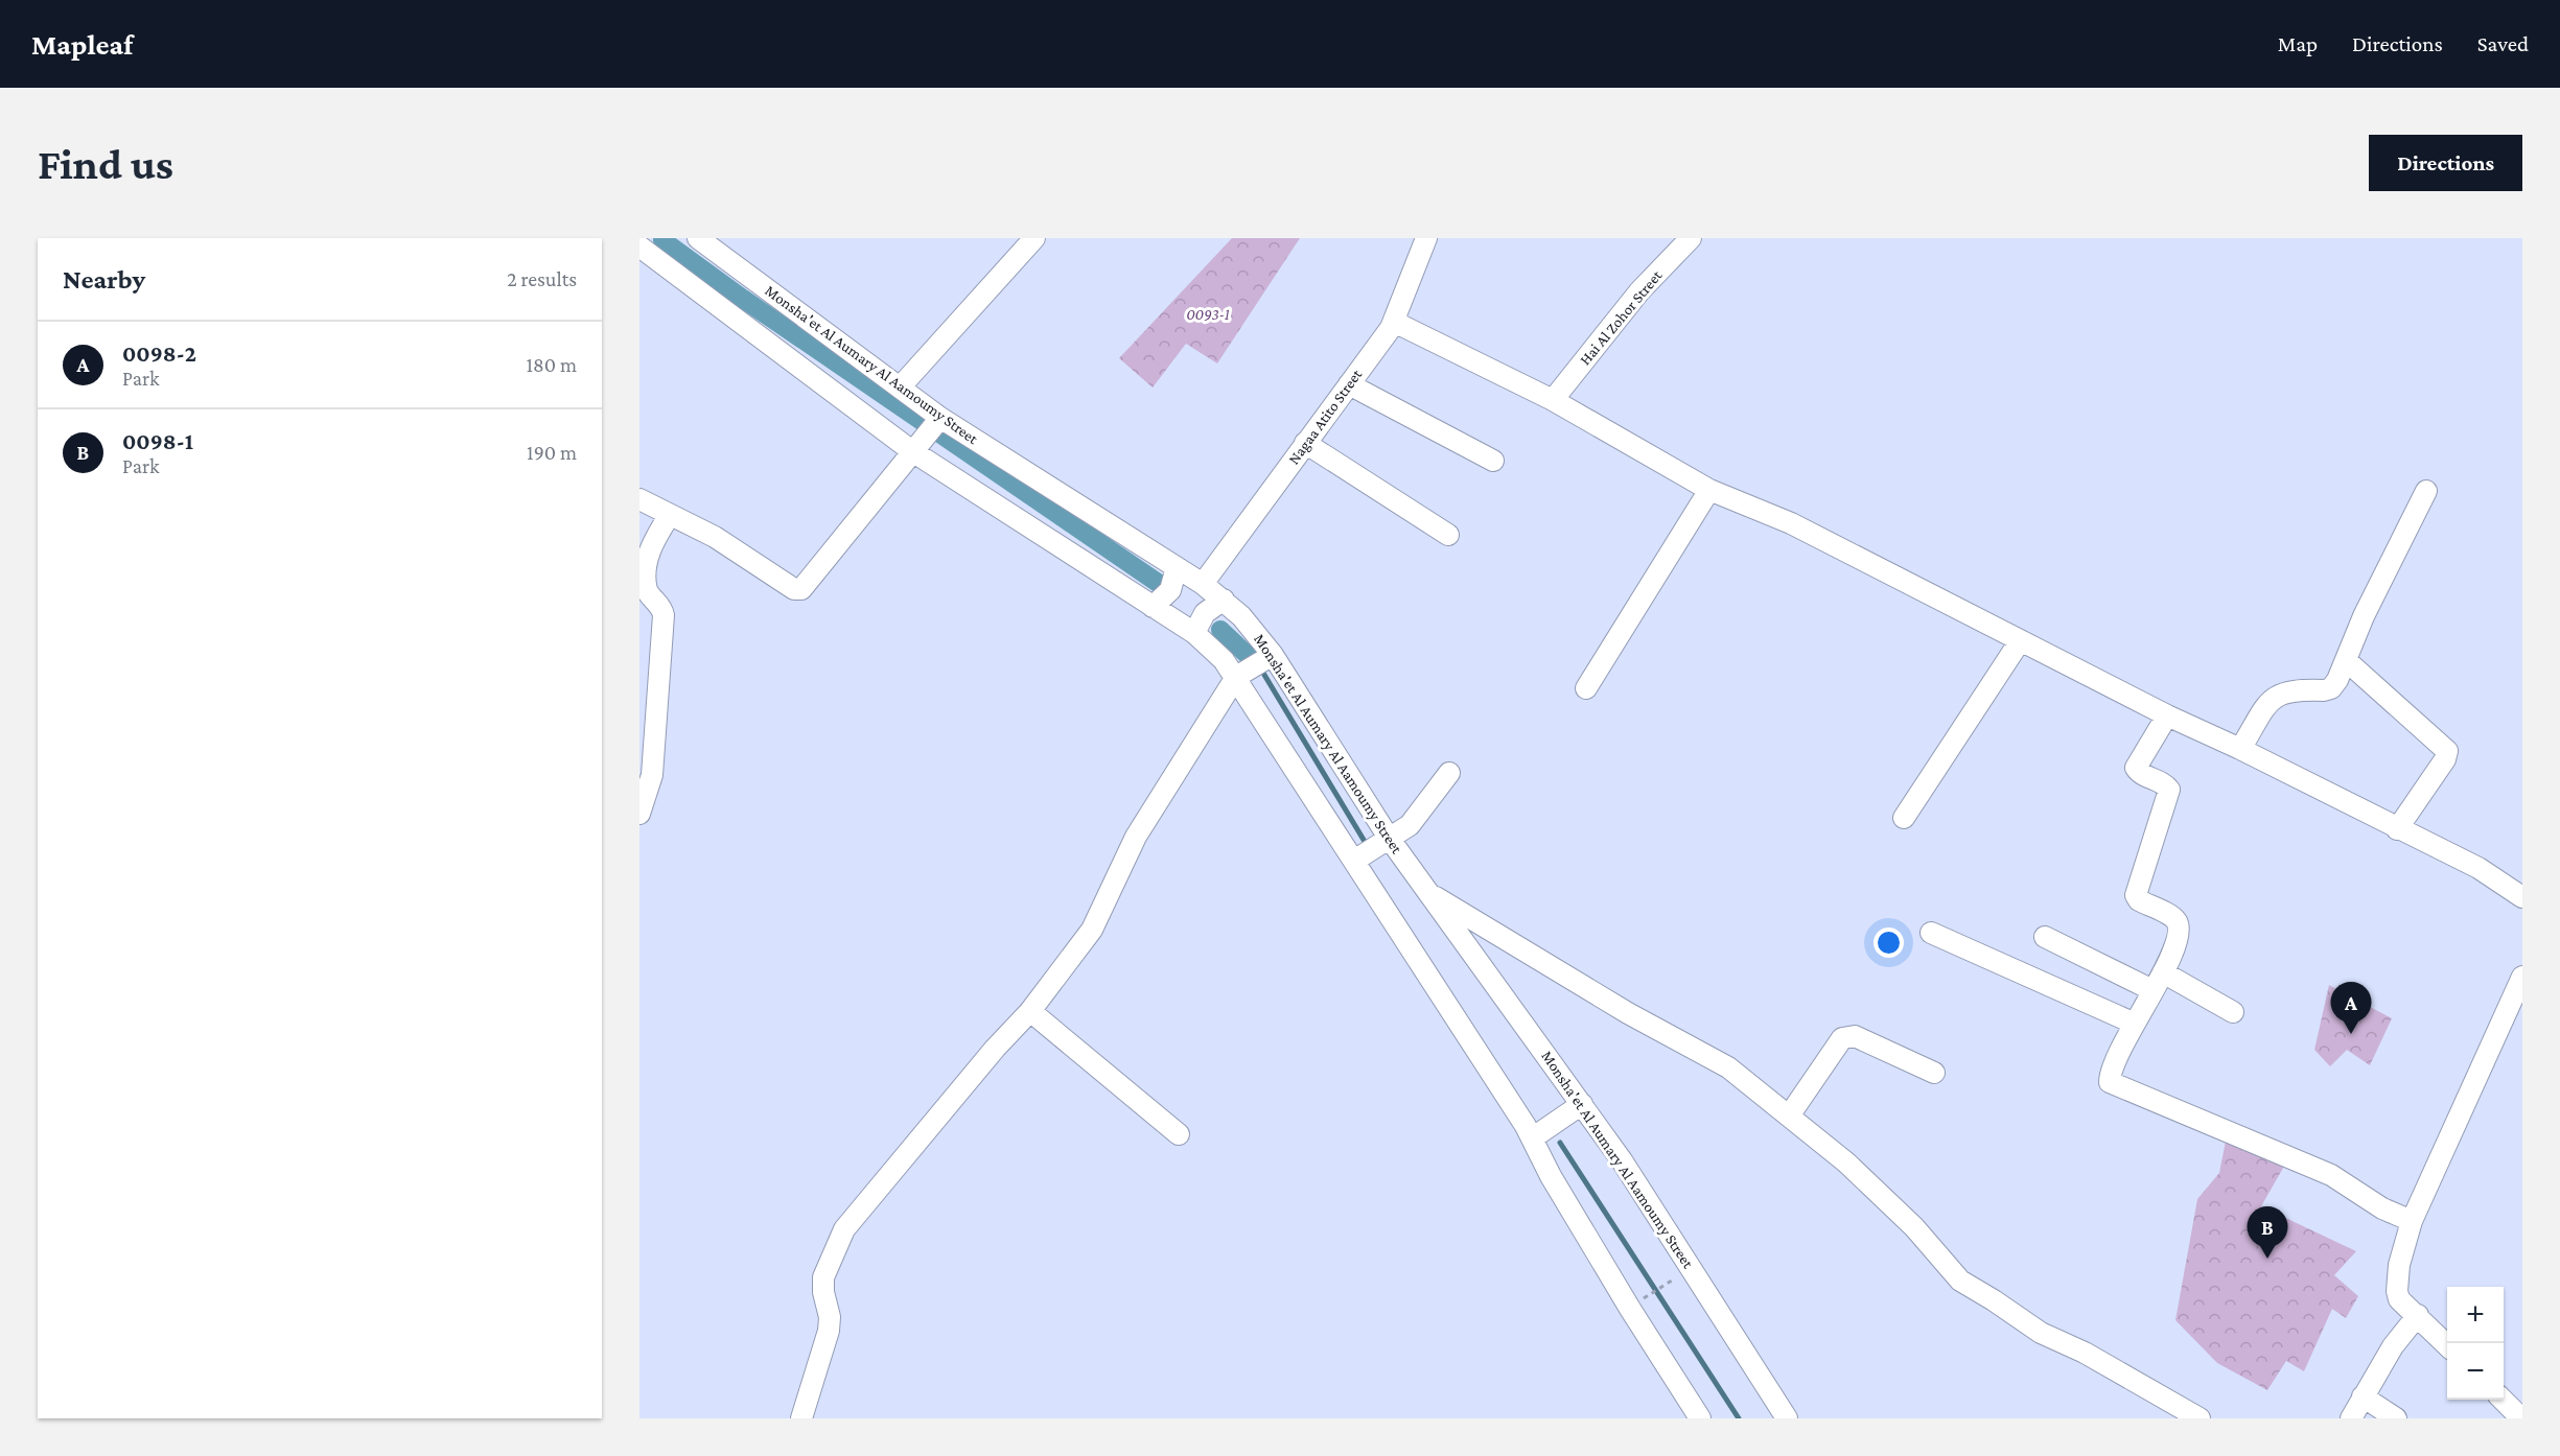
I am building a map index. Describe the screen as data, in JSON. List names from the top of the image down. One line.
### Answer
{"streets":{"street":["Hai Al Zohor Street","Monsha'et Al Aumary Al Aamoumy Street","Nagaa Atito Street"]},"crossings":[["Monsha'et Al Aumary Al Aamoumy Street","Nagaa Atito Street"]],"parks":["0093-1"],"page":{"header":"Mapleaf","nav":["Map","Directions","Saved"],"buttons":"Directions","title":"Find us","heading":["Nearby","2 results"],"list":[{"mark":"A","name":"0098-2","note":"Park","value":"180 m"},{"mark":"B","name":"0098-1","note":"Park","value":"190 m"}],"pins":["A","B"],"map_buttons":["+","−"]}}
